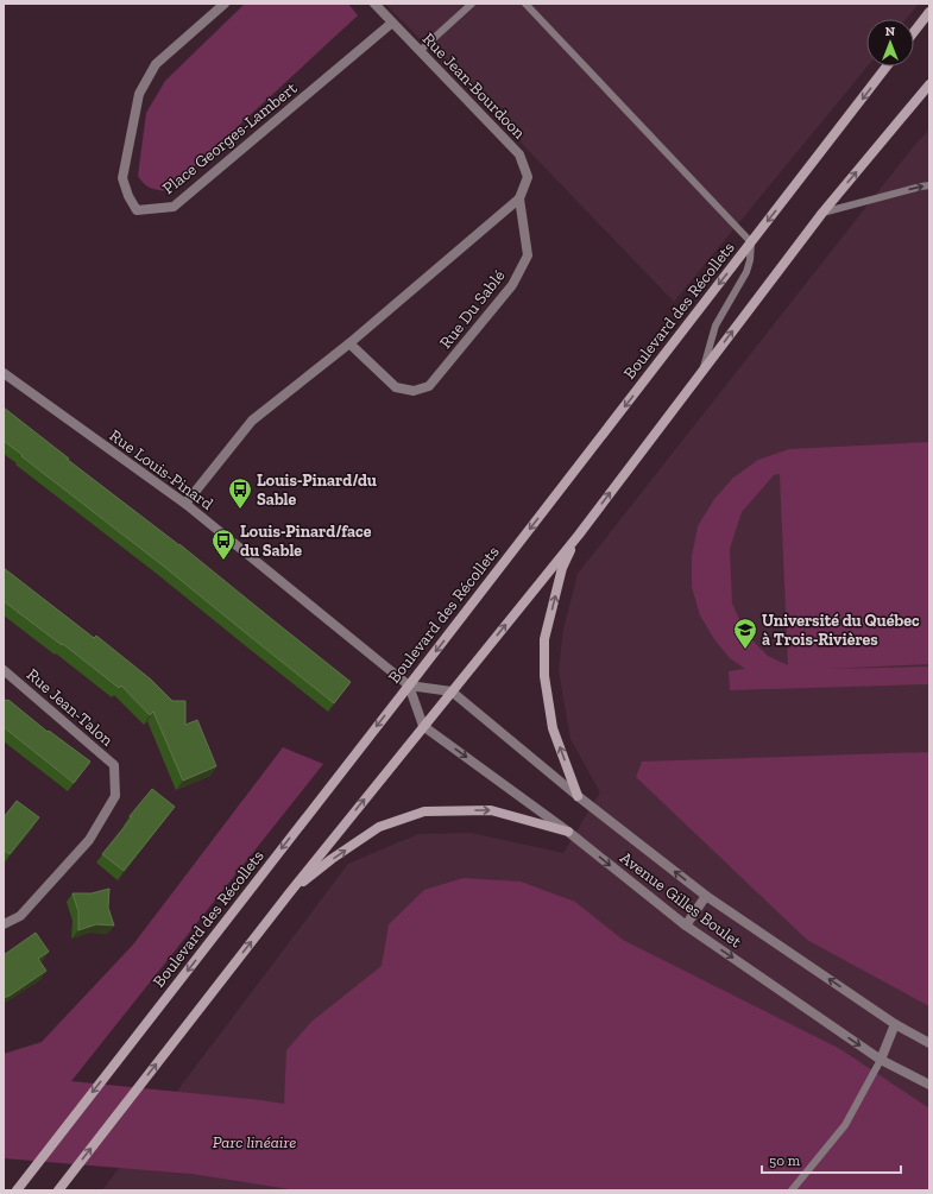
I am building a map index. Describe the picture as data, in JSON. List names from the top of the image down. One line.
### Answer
{"streets":{"main road":["Boulevard des Récollets"],"street":["Rue Jean-Bourdoon","Place Georges-Lambert","Rue Du Sablé","Rue Louis-Pinard","Rue Jean-Talon","Avenue Gilles Boulet"]},"crossings":[["Rue Jean-Bourdoon","Place Georges-Lambert"],["Rue Jean-Bourdoon","Rue Du Sablé"],["Boulevard des Récollets","Rue Louis-Pinard"]],"parks":["Parc linéaire"],"places":{"bus stop":["Louis-Pinard/du Sable","Louis-Pinard/face du Sable"],"school or university":["Université du Québec à Trois-Rivières"]},"scale_bar":"50 m","north":"top"}
